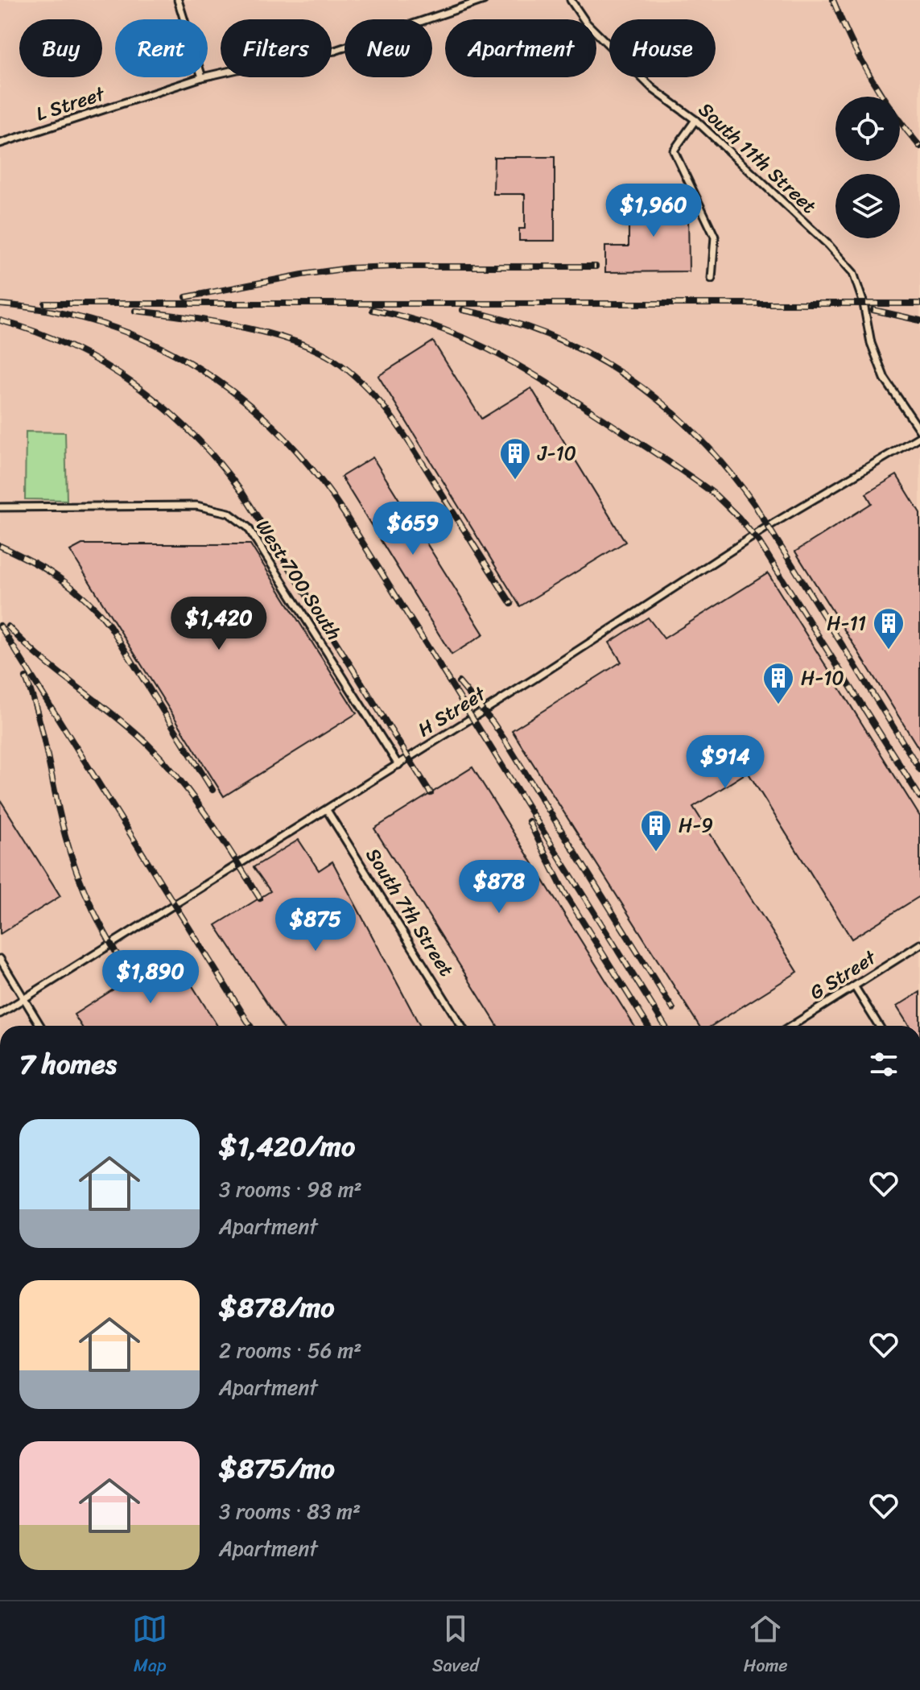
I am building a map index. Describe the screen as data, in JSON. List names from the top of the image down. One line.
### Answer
{"streets":{"lane":["L Street","South 11th Street","West 700 South","H Street","South 7th Street","G Street"]},"crossings":[["West 700 South","H Street"],["H Street","South 7th Street"]],"places":{"building":["J-10","H-11","H-10","H-9"]},"page":{"chip":["Buy","Rent","Filters","New","Apartment","House"],"price":["$1,960","$659","$1,420","$914","$878","$875","$1,890"],"heading":"7 homes","list":[{"name":"$1,420/mo","note":"3 rooms · 98 m² · Apartment"},{"name":"$878/mo","note":"2 rooms · 56 m² · Apartment"},{"name":"$875/mo","note":"3 rooms · 83 m² · Apartment"}],"tabs":["Map","Saved","Home"]}}
